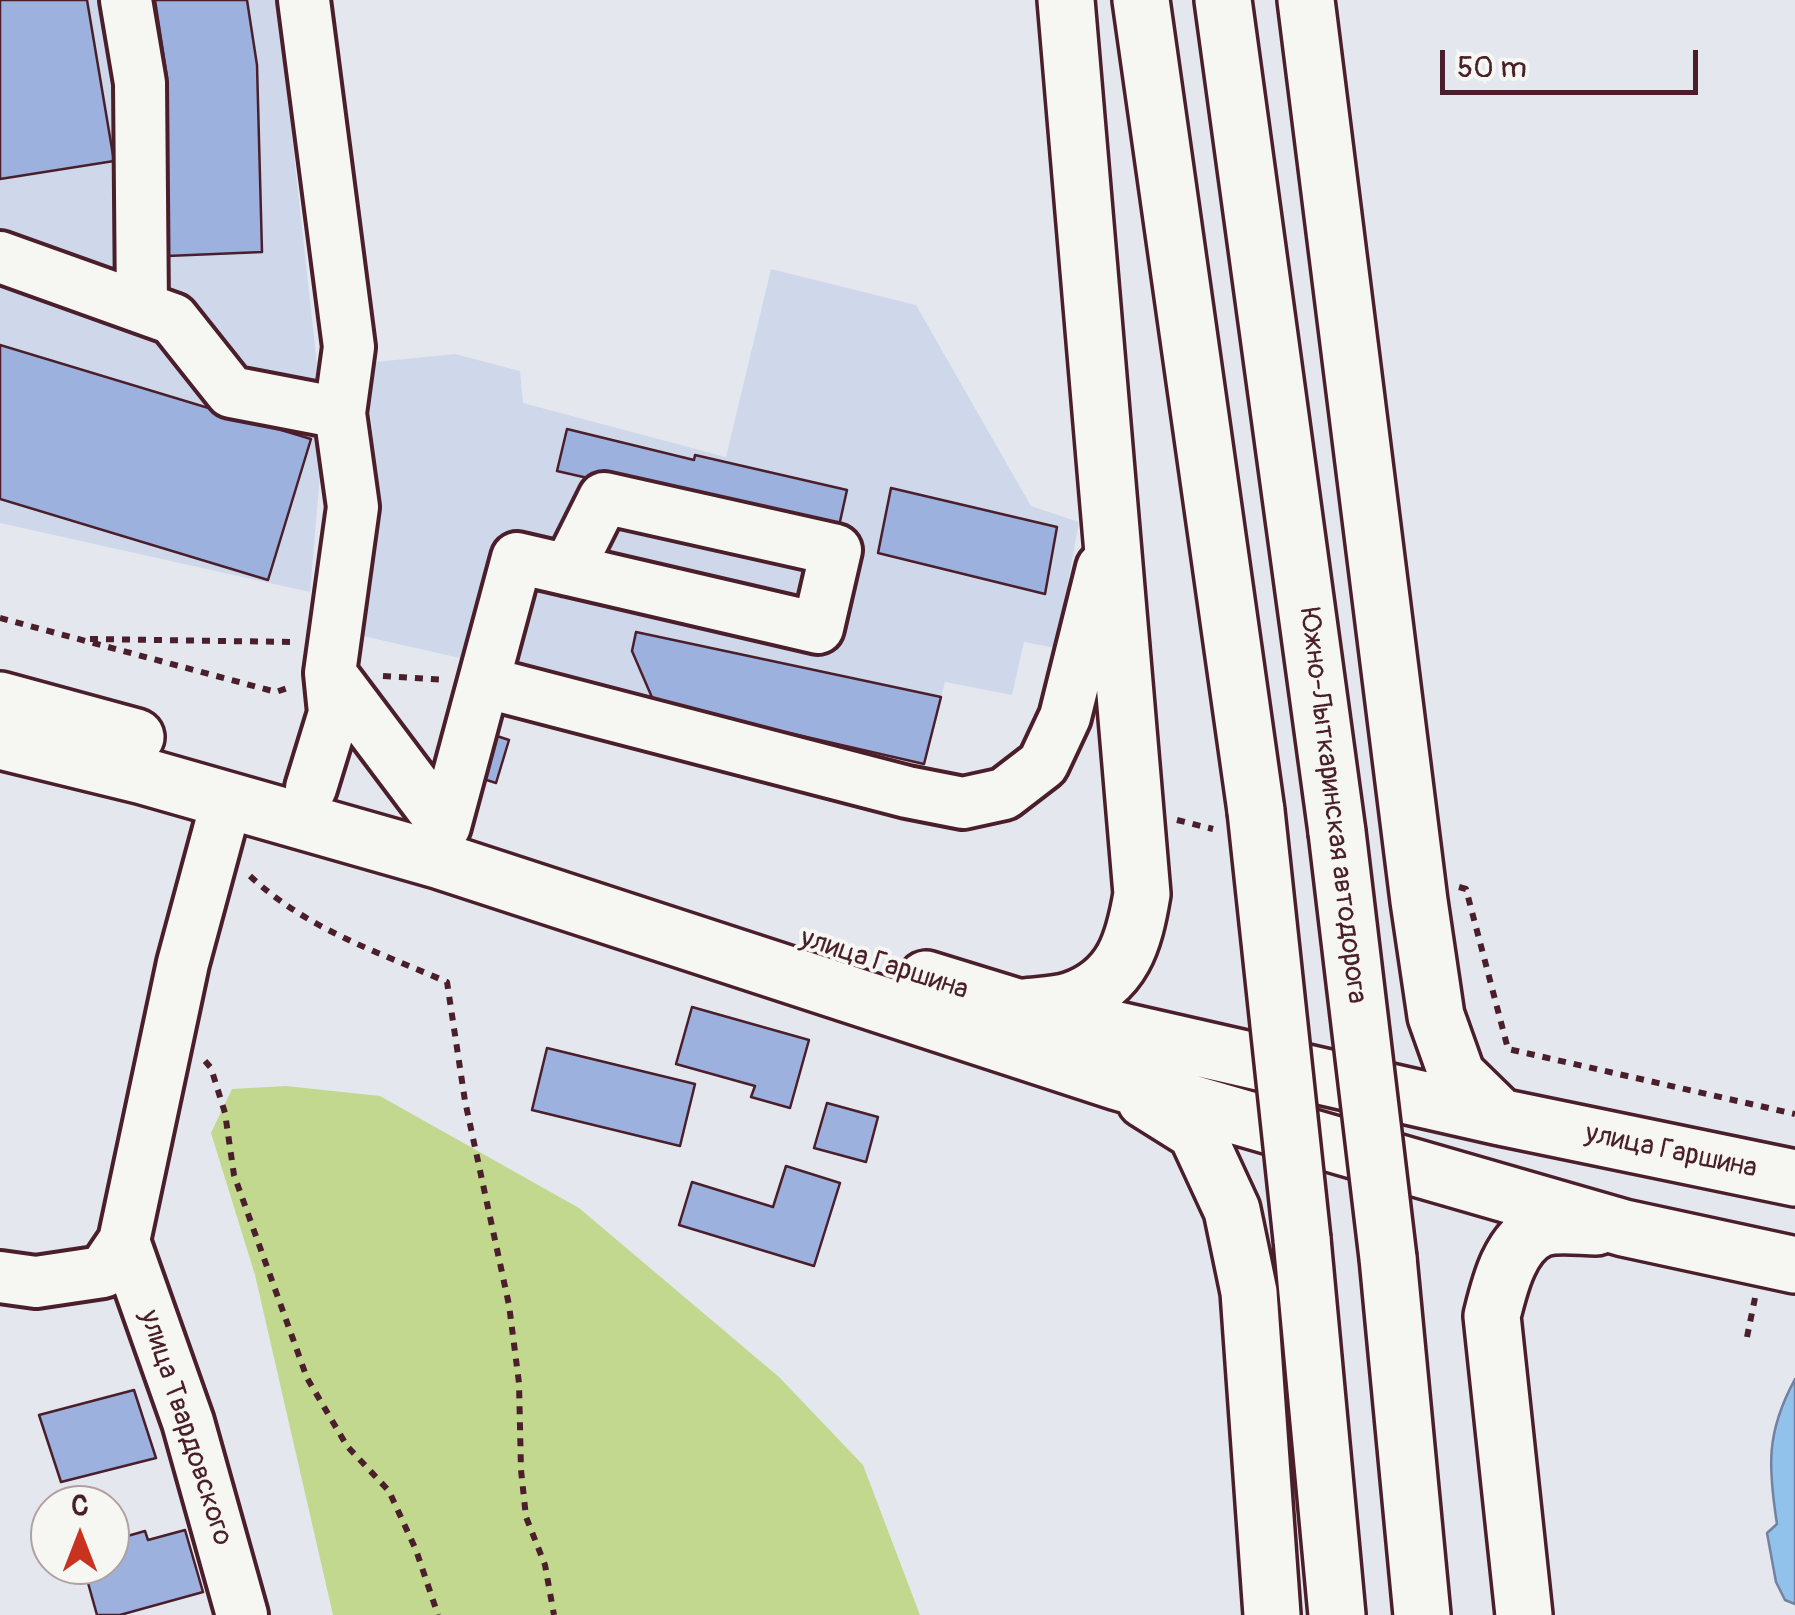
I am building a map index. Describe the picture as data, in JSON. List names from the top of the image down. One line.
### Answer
{"streets":{"main road":["Южно-Лыткаринская автодорога","улица Гаршина"],"lane":["улица Твардовского"]},"scale_bar":"50 m","north":"top"}
